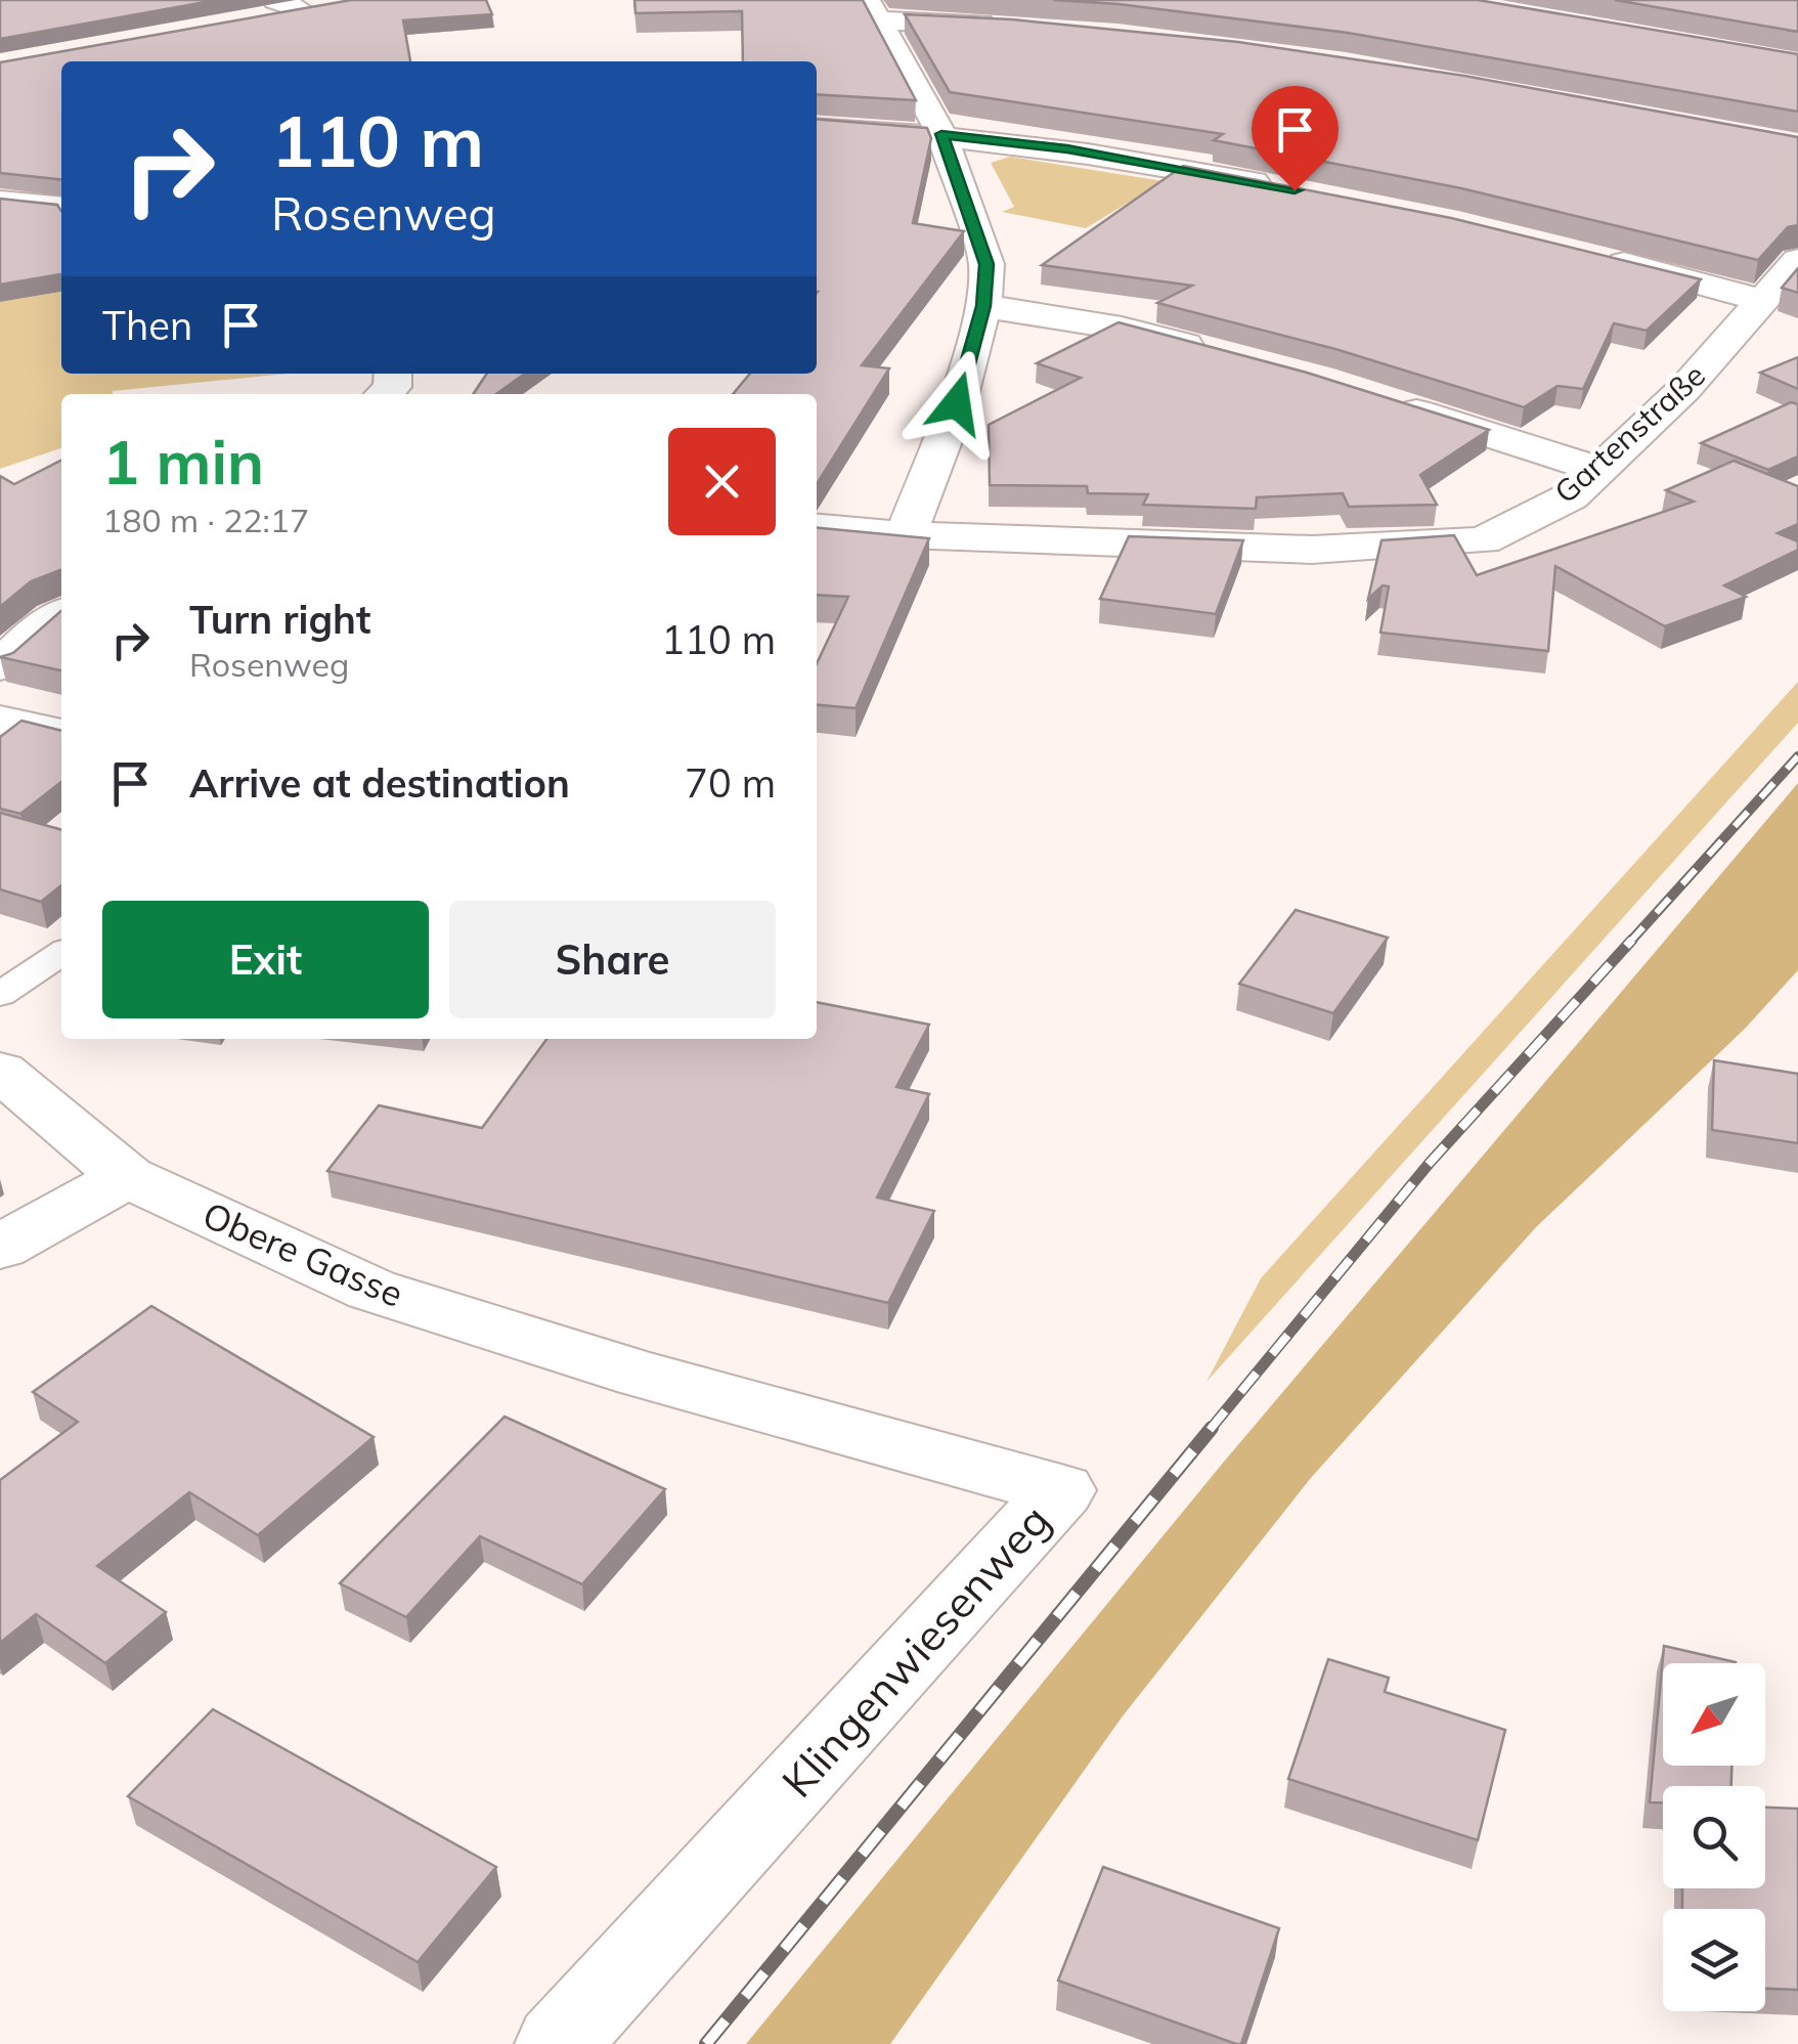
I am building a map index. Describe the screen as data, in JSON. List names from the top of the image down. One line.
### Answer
{"streets":{"street":["Gartenstraße","Obere Gasse","Klingenwiesenweg"]},"crossings":[["Obere Gasse","Klingenwiesenweg"]],"north":"bottom left","page":{"turn":["110 m","Rosenweg"],"then":"Then","heading":["1 min","180 m · 22:17"],"list":[{"name":"Turn right","note":"Rosenweg","value":"110 m"},{"name":"Arrive at destination","value":"70 m"}],"buttons":["Exit","Share"]}}
